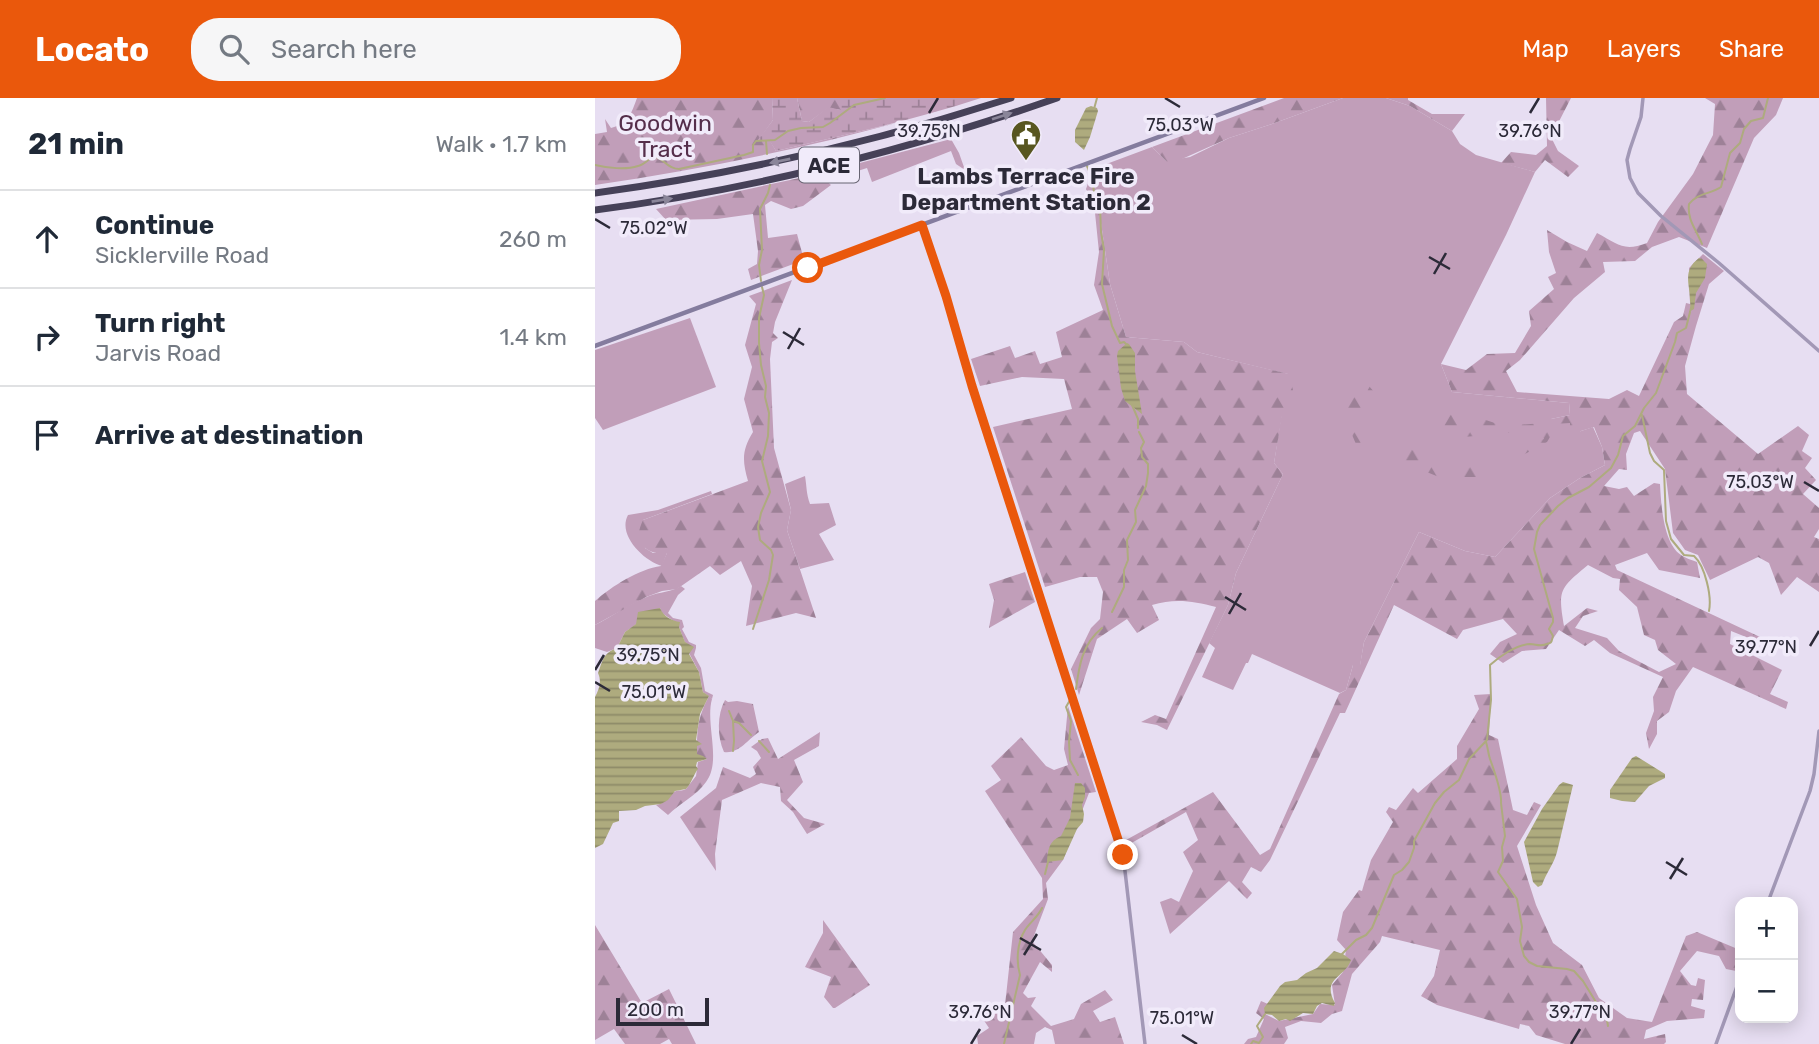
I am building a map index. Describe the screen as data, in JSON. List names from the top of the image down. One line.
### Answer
{"streets":{"highway":["ACE"]},"parks":["Goodwin Tract"],"places":{"public building":["Lambs Terrace Fire Department Station 2"]},"scale_bar":"200 m","page":{"header":"Locato","search":"Search here","nav":["Map","Layers","Share"],"heading":["21 min","Walk · 1.7 km"],"list":[["Continue","Sicklerville Road","260 m"],["Turn right","Jarvis Road","1.4 km"],"Arrive at destination"],"map_buttons":["+","−"],"scale":"200 m"},"coordinates":["75.03°W","39.75°N","39.76°N","75.02°W","39.77°N","75.01°W"]}
